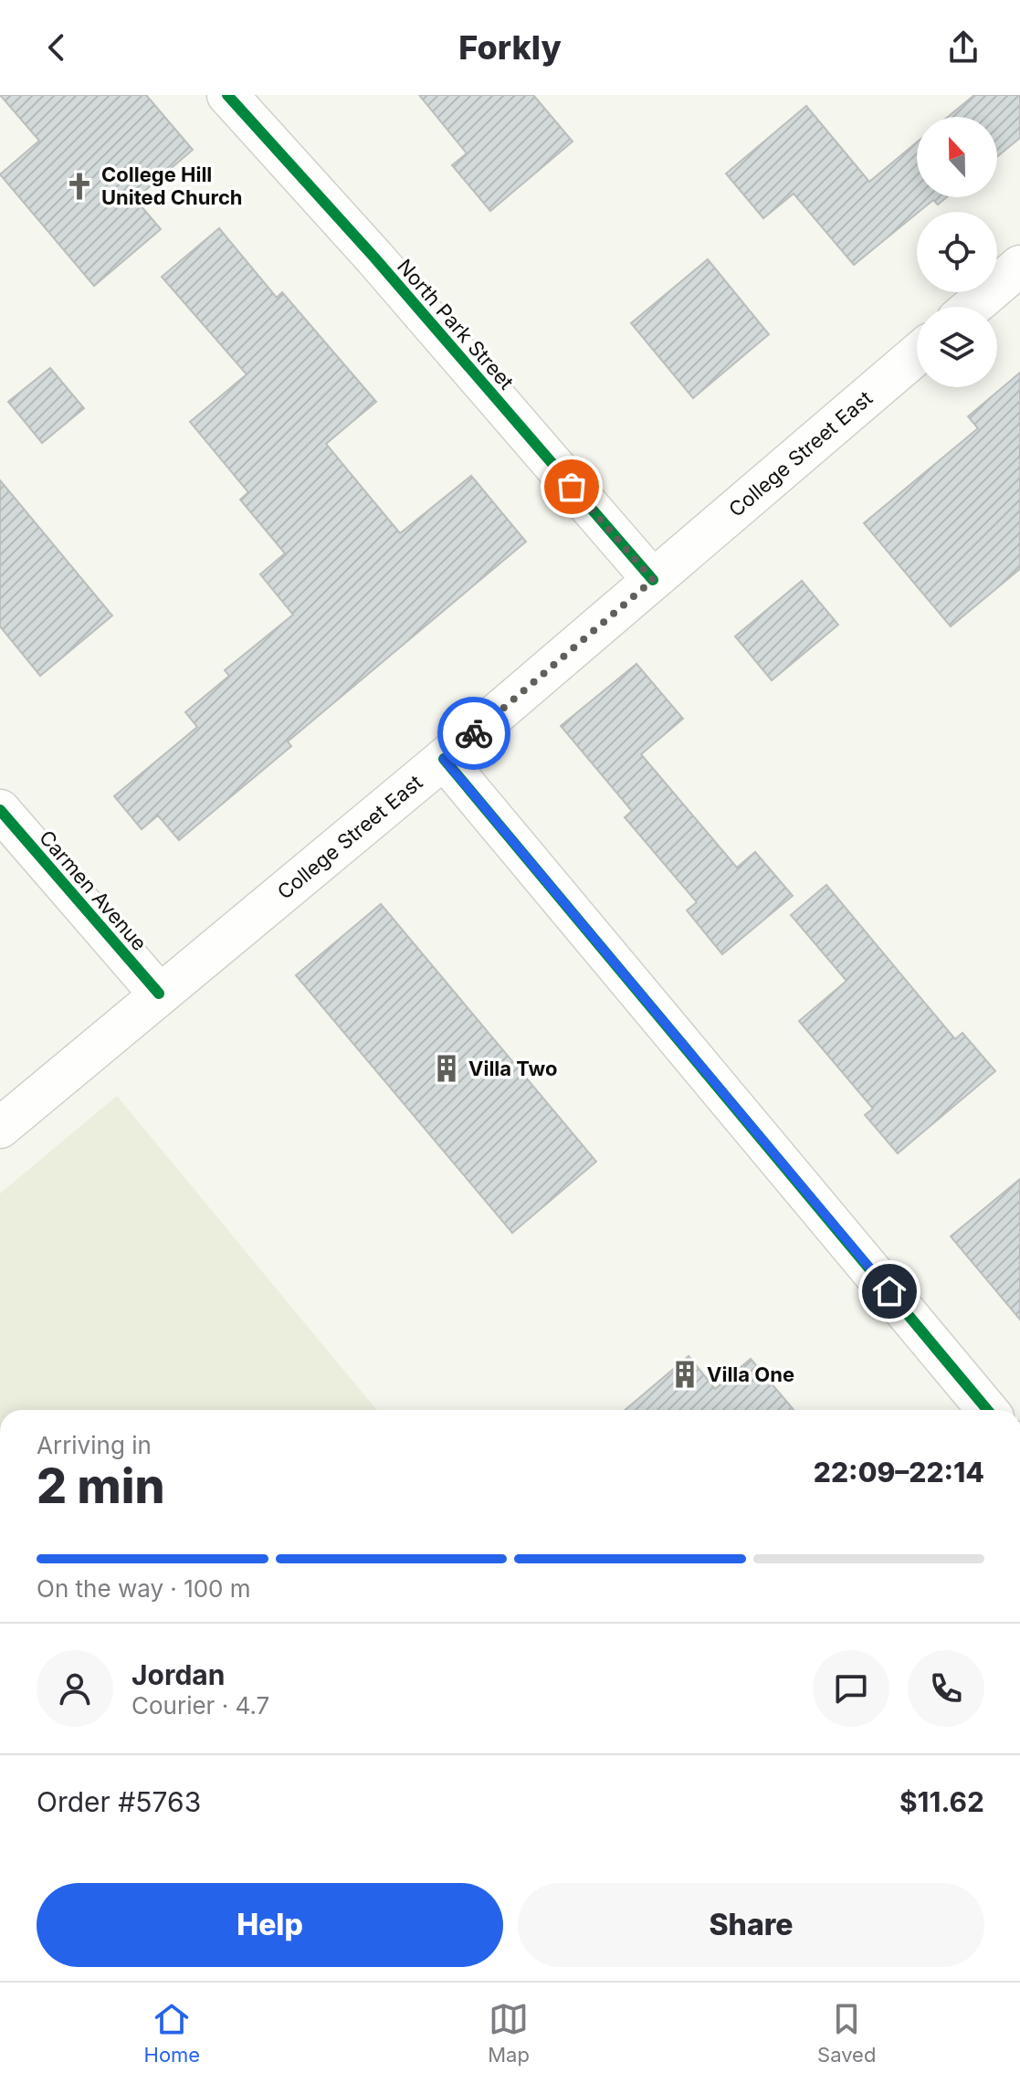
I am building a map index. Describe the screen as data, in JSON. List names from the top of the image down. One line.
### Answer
{"streets":{"street":["North Park Street","College Street East","Carmen Avenue"]},"crossings":[["North Park Street","College Street East"],["College Street East","Carmen Avenue"]],"places":{"church":["College Hill United Church"],"building":["Villa Two","Villa One"]},"north":"top","page":{"header":"Forkly","heading":["2 min","Arriving in","22:09–22:14"],"panel":["Jordan","Courier · 4.7","Order #5763","$11.62"],"bar":"On the way · 100 m","buttons":["Help","Share"],"tabs":["Home","Map","Saved"]}}
